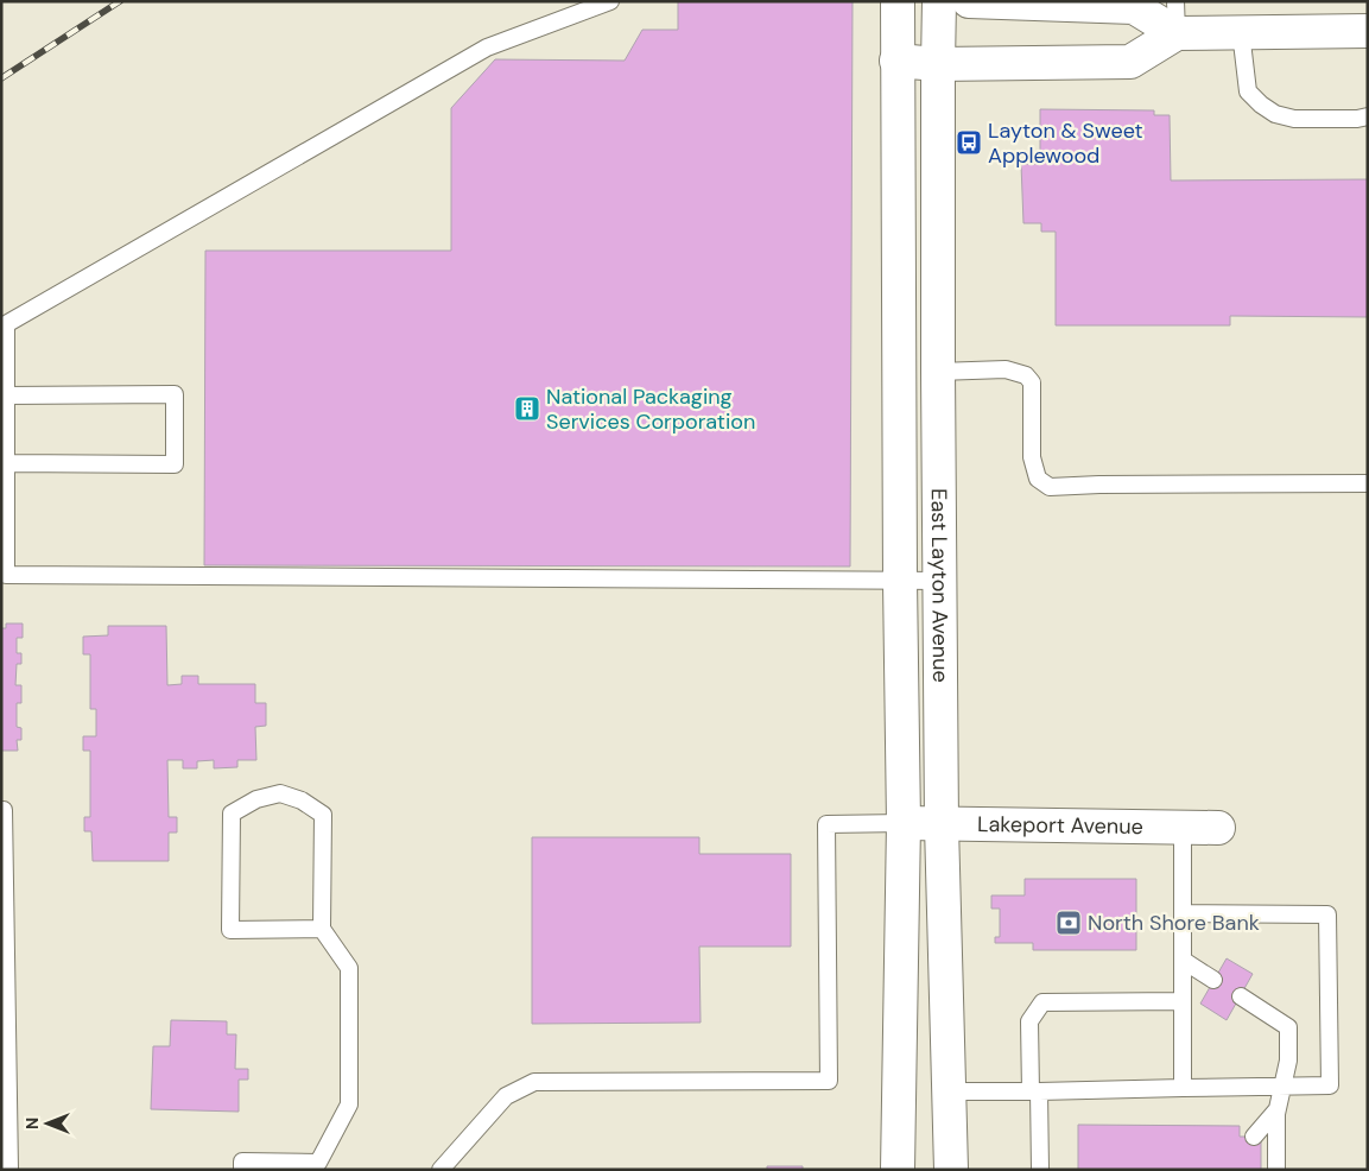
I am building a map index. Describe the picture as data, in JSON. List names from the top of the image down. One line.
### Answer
{"streets":{"main road":["East Layton Avenue","Lakeport Avenue"]},"crossings":[["East Layton Avenue","Lakeport Avenue"]],"places":{"bus stop":["Layton & Sweet Applewood"],"building":["National Packaging Services Corporation"],"bank":["North Shore Bank"]},"north":"left"}
